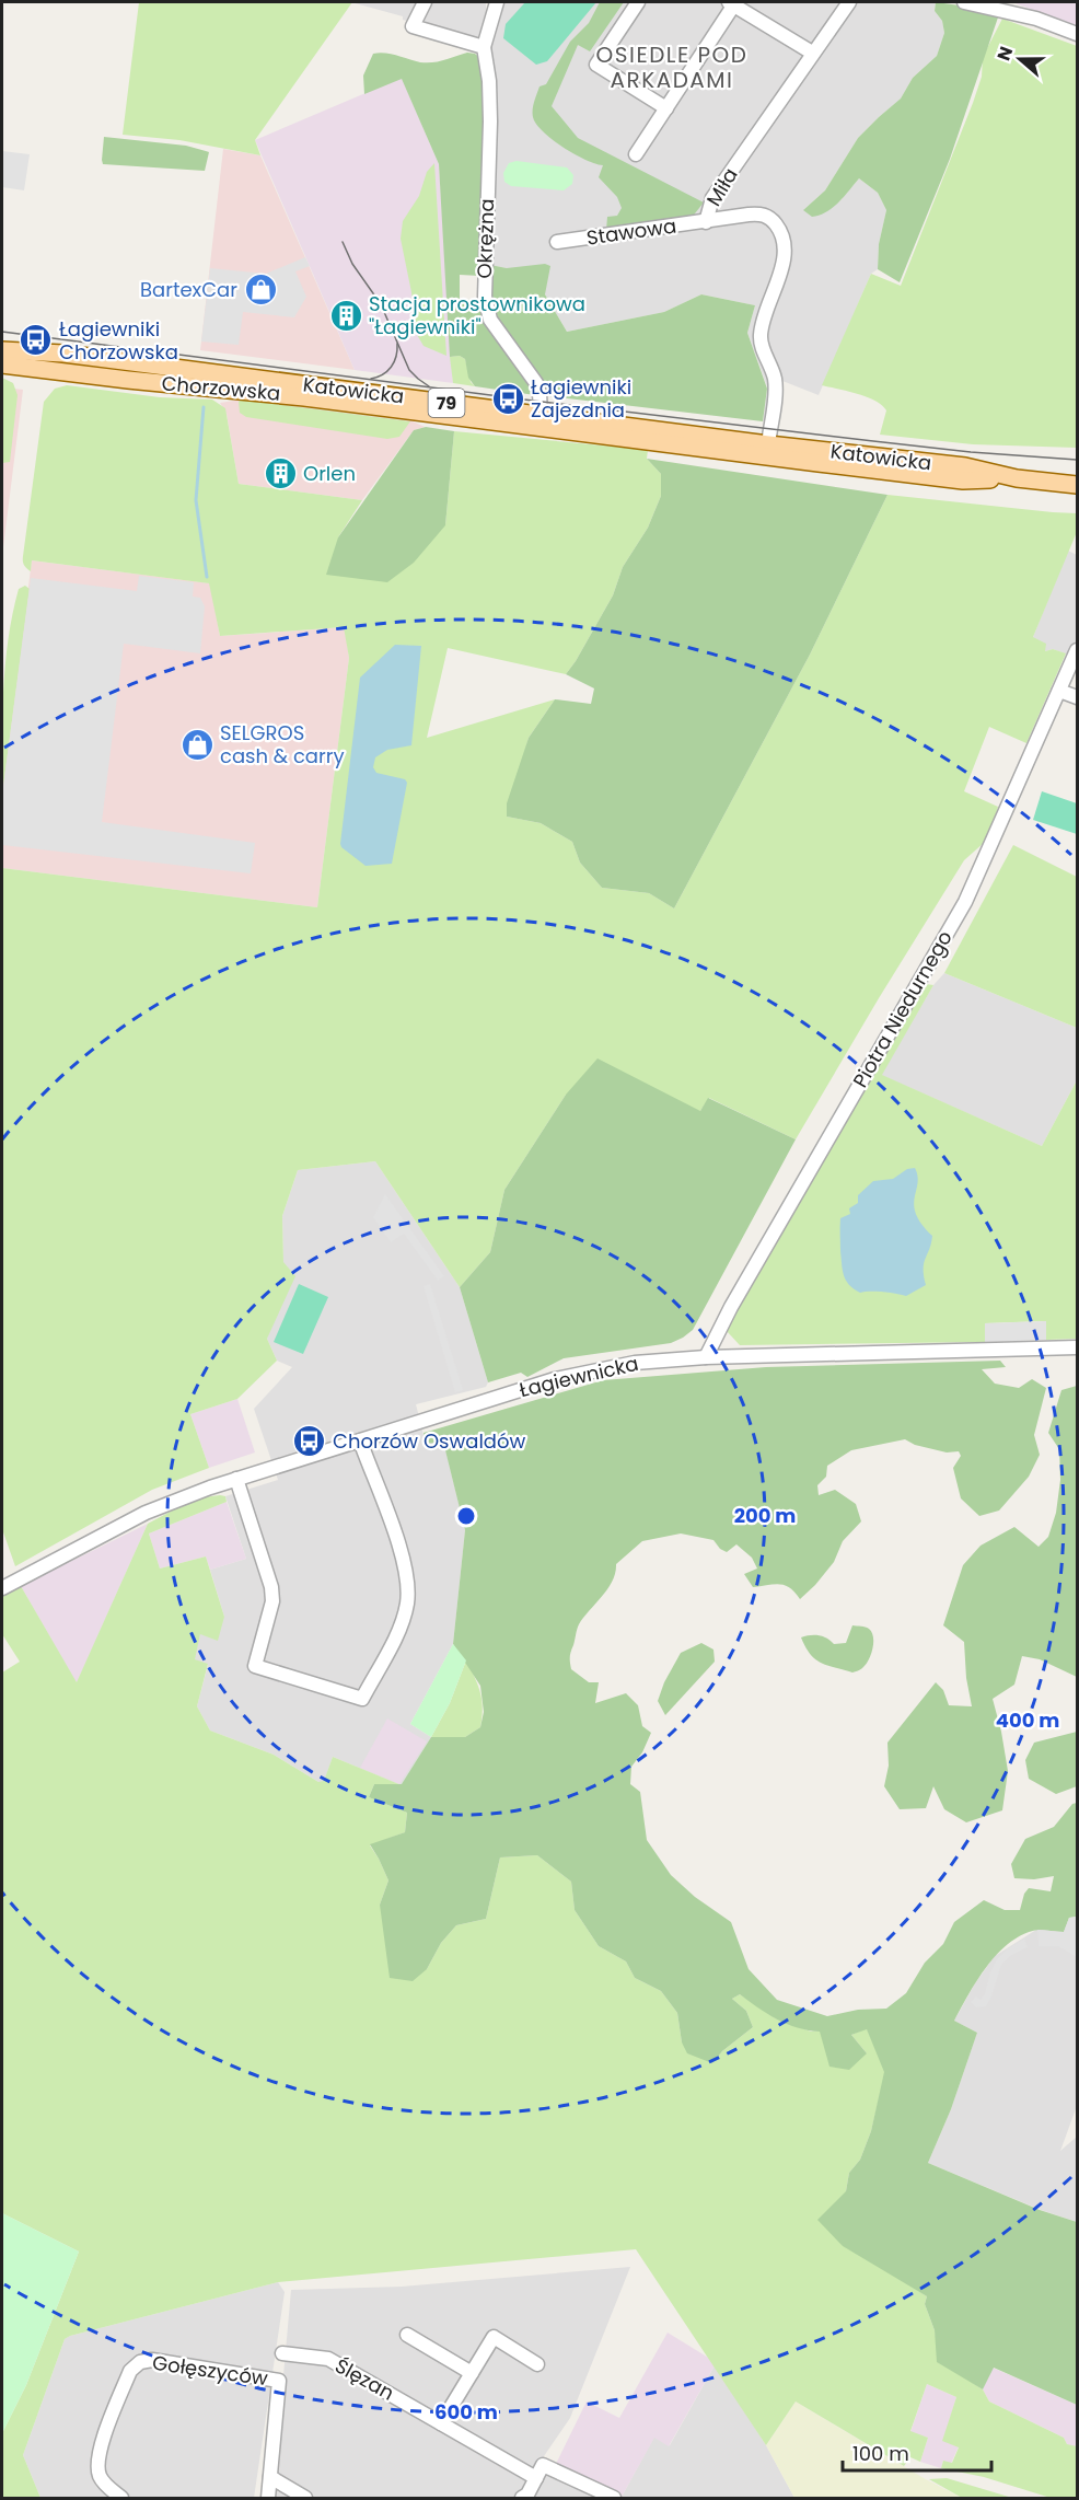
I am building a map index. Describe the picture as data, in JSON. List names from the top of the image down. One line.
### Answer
{"streets":{"main road":["Chorzowska","Katowicka","79"],"street":["Miła","Stawowa","Okrężna","Piotra Niedurnego","Łagiewnicka","Gołęszyców","Ślęzan"]},"crossings":[["Miła","Stawowa"],["Miła","Katowicka"],["Okrężna","Katowicka"],["Chorzowska","Katowicka"],["Piotra Niedurnego","Łagiewnicka"]],"districts":["OSIEDLE POD ARKADAMI"],"places":{"shop":["BartexCar","SELGROS cash & carry"],"building":["Stacja prostownikowa \"Łagiewniki\"","Orlen"],"bus stop":["Łagiewniki Chorzowska","Łagiewniki Zajezdnia","Chorzów Oswaldów"]},"scale_bar":"100 m","north":"left","rings":["200 m","400 m","600 m"]}
